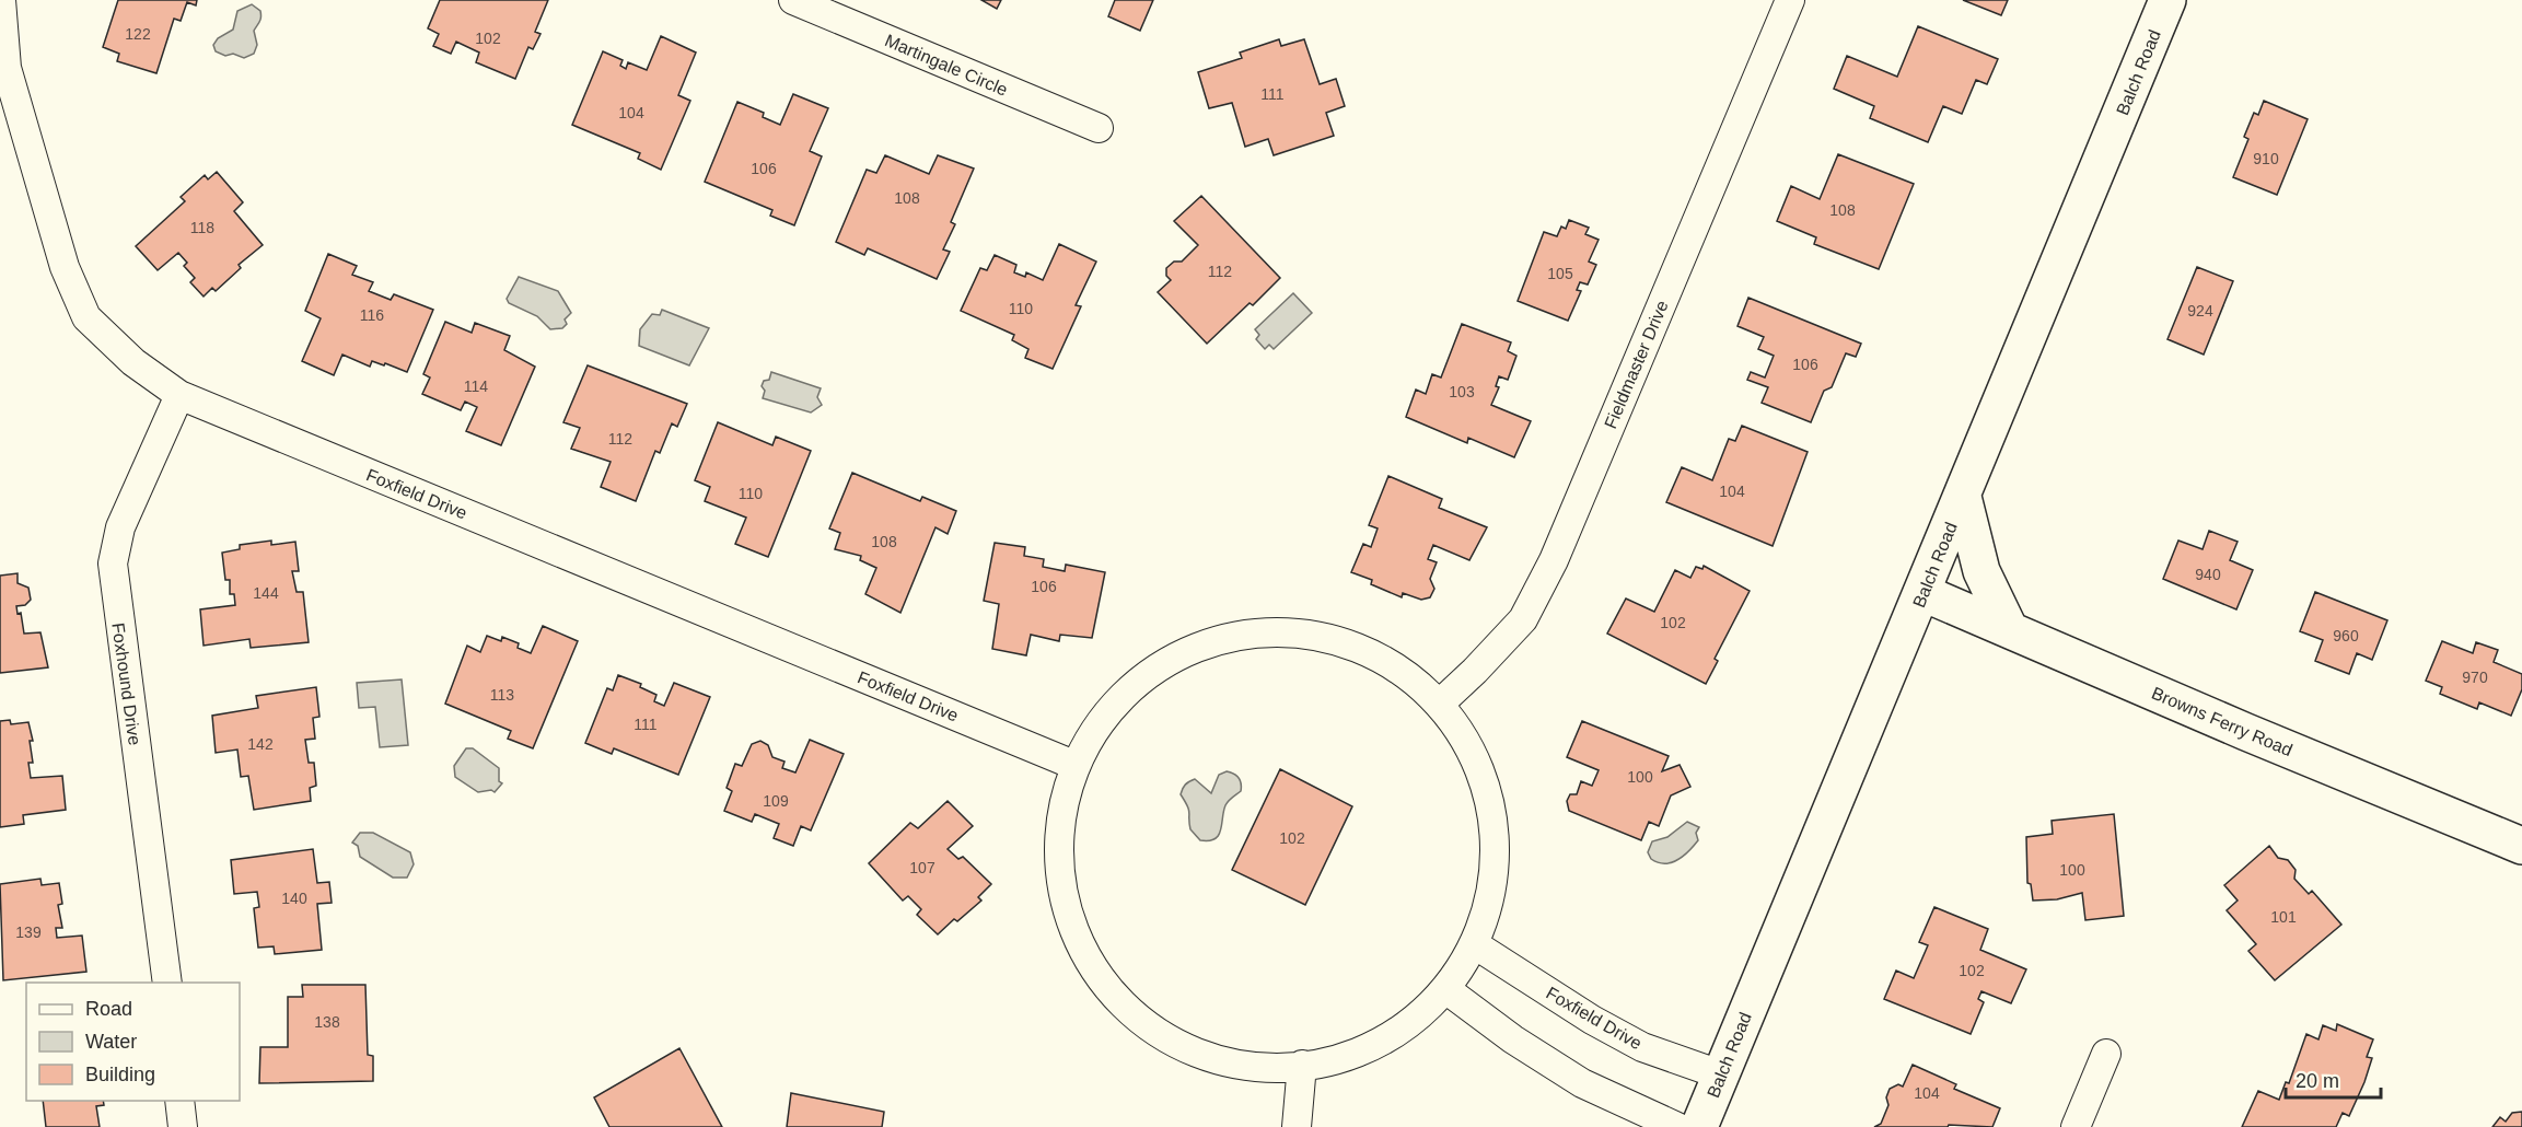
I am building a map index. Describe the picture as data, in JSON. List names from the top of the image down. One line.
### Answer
{"streets":{"street":["Martingale Circle","Balch Road","Fieldmaster Drive","Foxfield Drive","Foxhound Drive","Browns Ferry Road"]},"crossings":[["Balch Road","Foxfield Drive"],["Balch Road","Browns Ferry Road"],["Foxfield Drive","Foxhound Drive"]],"house_numbers":["122","102","111","104","910","106","108","108","118","112","105","110","924","116","106","114","103","112","104","110","108","940","106","144","102","960","970","113","111","142","100","109","102","107","100","140","101","139","102","138","104"],"legend":["Road","Water","Building"],"scale_bar":"20 m"}
